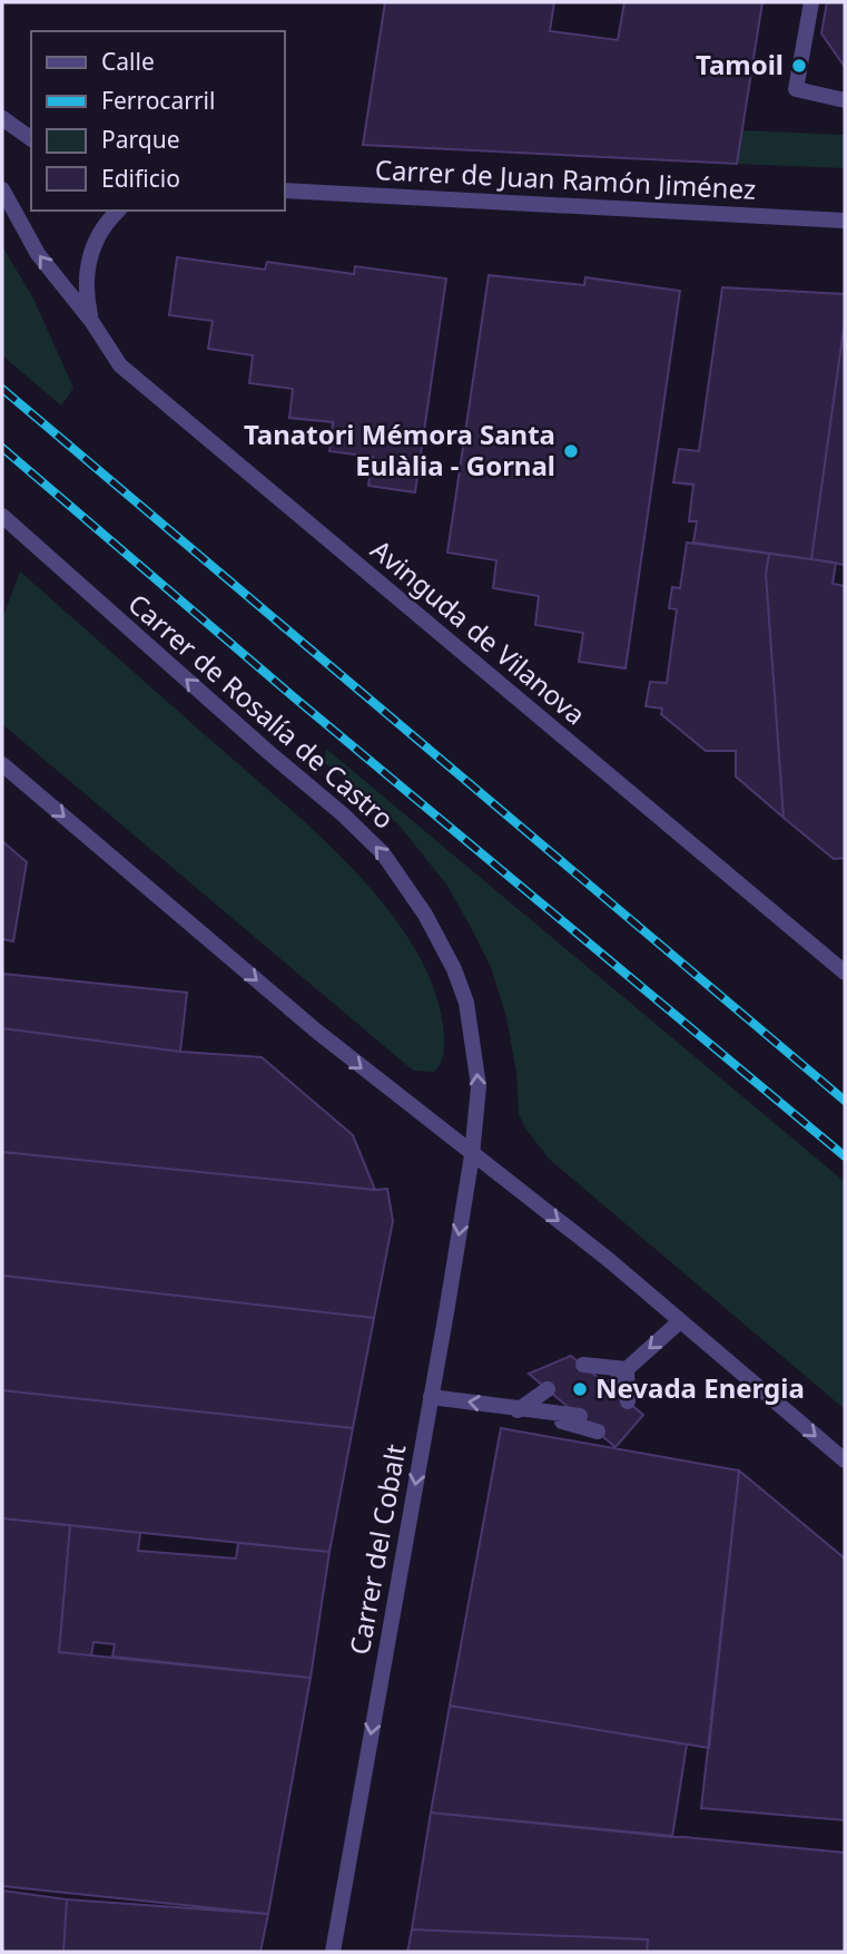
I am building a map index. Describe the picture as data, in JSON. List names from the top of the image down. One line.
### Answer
{"streets":{"street":["Carrer de Juan Ramón Jiménez","Avinguda de Vilanova","Carrer de Rosalía de Castro","Carrer del Cobalt"]},"crossings":[["Carrer de Rosalía de Castro","Carrer del Cobalt"]],"one_way":["Carrer de Rosalía de Castro","Carrer del Cobalt"],"places":["Tamoil","Tanatori Mémora Santa Eulàlia - Gornal","Nevada Energia"],"legend":["Calle","Ferrocarril","Parque","Edificio"]}
